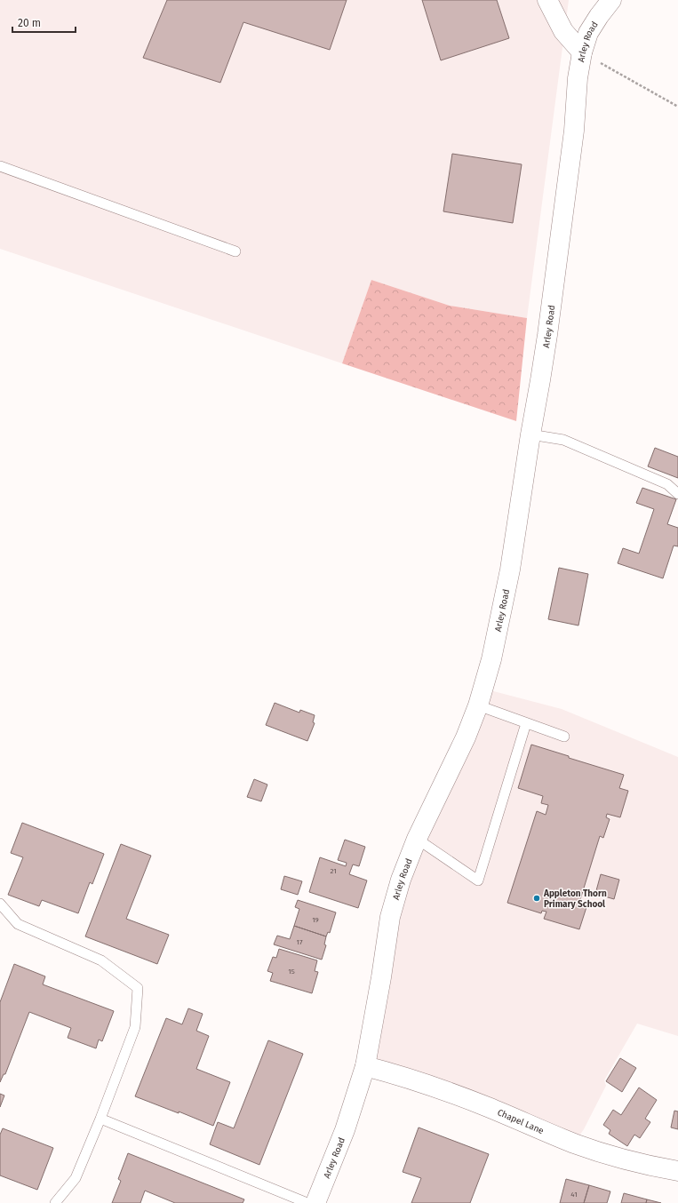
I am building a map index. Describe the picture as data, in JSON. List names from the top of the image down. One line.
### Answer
{"streets":{"street":["Arley Road","Chapel Lane"]},"crossings":[["Arley Road","Chapel Lane"]],"places":["Appleton Thorn Primary School"],"house_numbers":["21","19","17","15","41"],"scale_bar":"20 m"}
